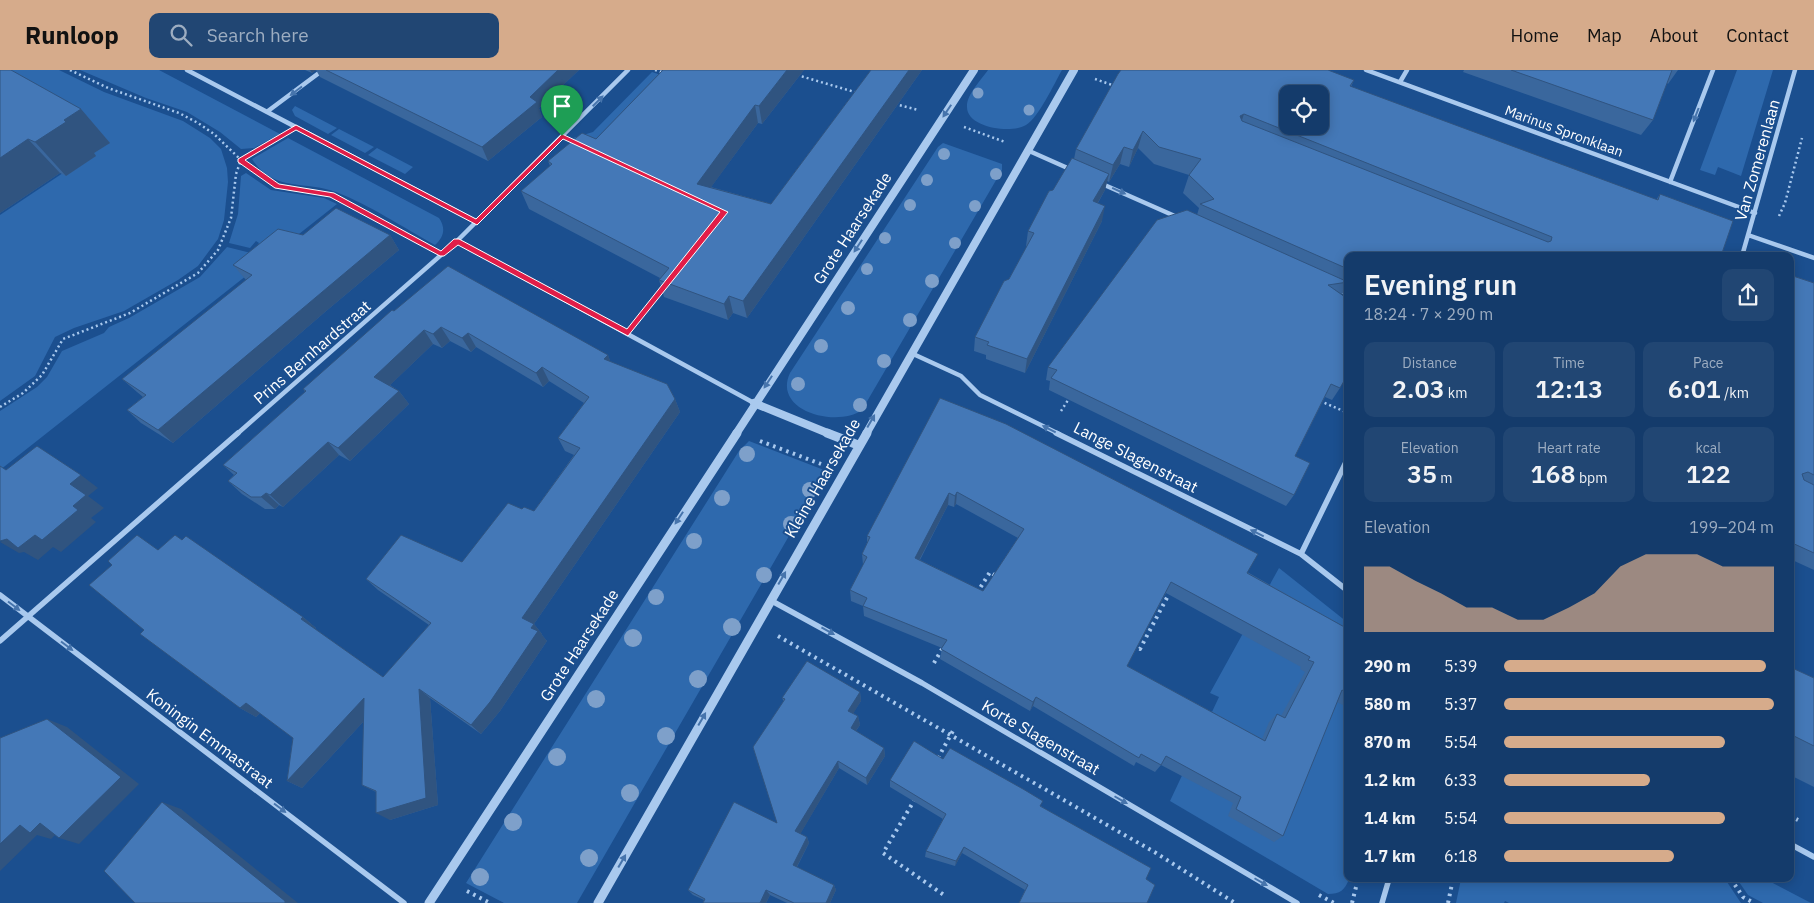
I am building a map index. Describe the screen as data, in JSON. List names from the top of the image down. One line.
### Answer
{"streets":{"street":["Marinus Spronklaan","Van Zomerenlaan","Grote Haarsekade","Prins Bernhardstraat","Lange Slagenstraat","Kleine Haarsekade","Korte Slagenstraat","Koningin Emmastraat"]},"crossings":[["Marinus Spronklaan","Van Zomerenlaan"],["Prins Bernhardstraat","Koningin Emmastraat"],["Lange Slagenstraat","Kleine Haarsekade"],["Kleine Haarsekade","Korte Slagenstraat"]],"one_way":["Grote Haarsekade","Lange Slagenstraat","Kleine Haarsekade","Korte Slagenstraat","Koningin Emmastraat"],"page":{"header":"Runloop","search":"Search here","nav":["Home","Map","About","Contact"],"heading":["Evening run","18:24 · 7 × 290 m"],"stats":[["Distance","2.03 km"],["Time","12:13"],["Pace","6:01 /km"],["Elevation","35 m"],["Heart rate","168 bpm"],["kcal","122"]],"chart":["Elevation","199–204 m"],"list":[{"name":"290 m","note":"5:39"},{"name":"580 m","note":"5:37"},{"name":"870 m","note":"5:54"},{"name":"1.2 km","note":"6:33"},{"name":"1.4 km","note":"5:54"},{"name":"1.7 km","note":"6:18"}]}}
